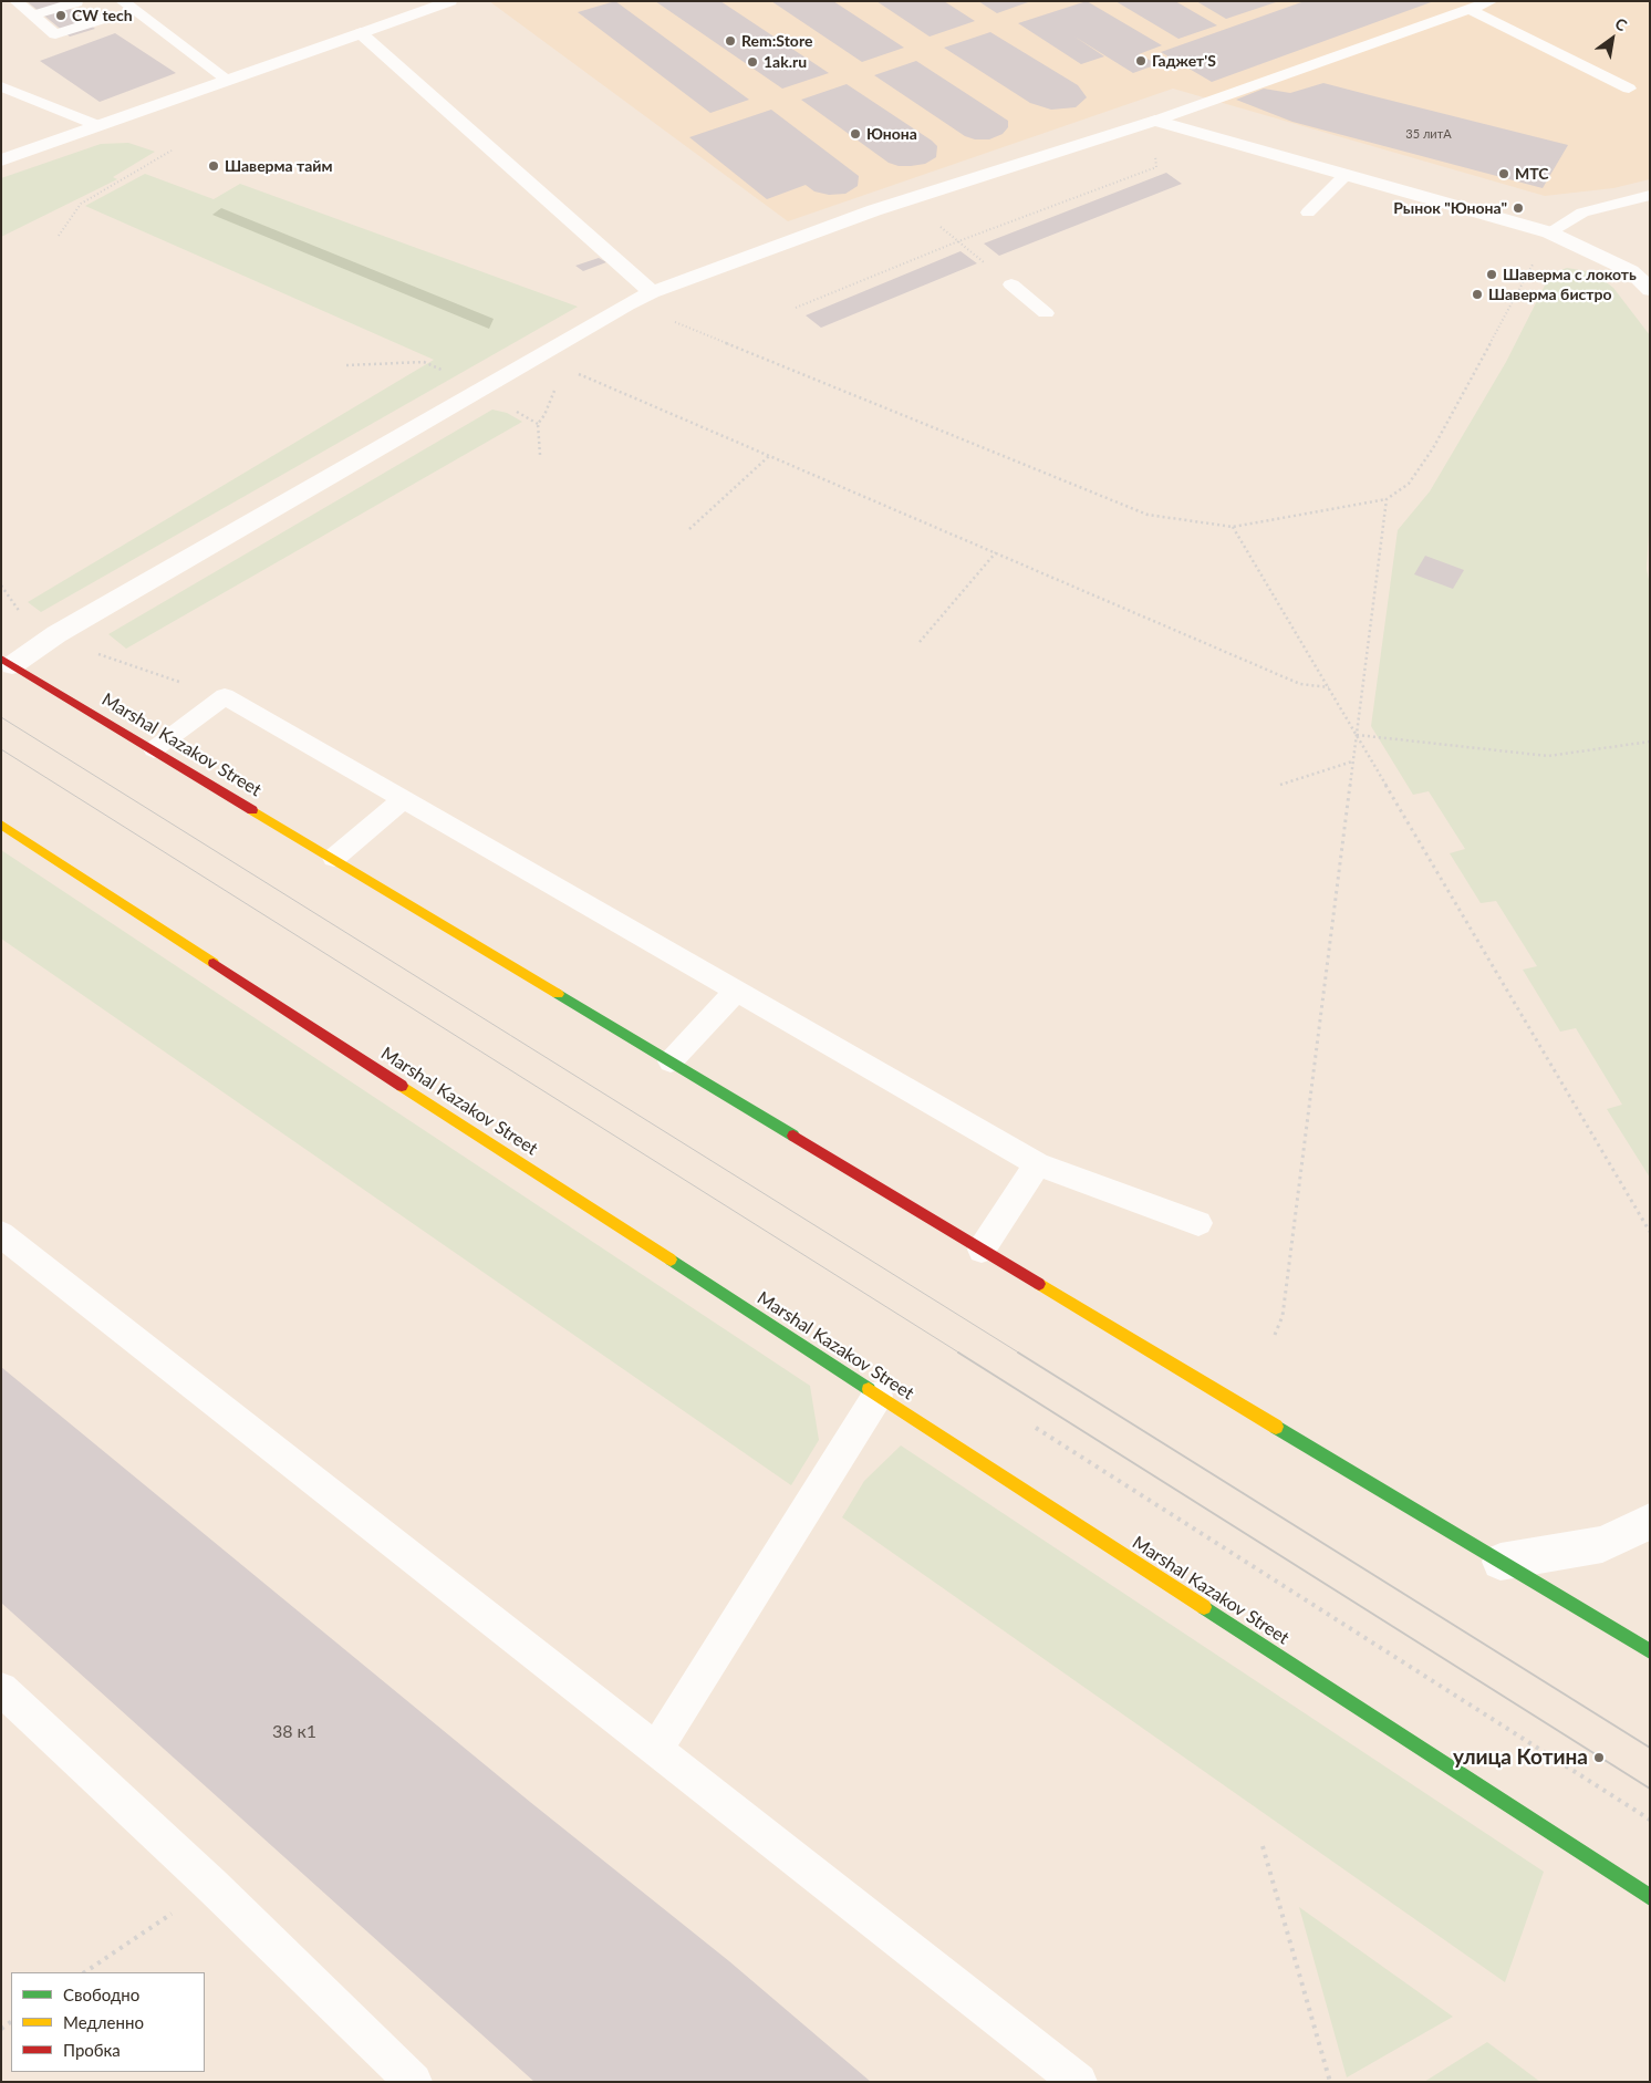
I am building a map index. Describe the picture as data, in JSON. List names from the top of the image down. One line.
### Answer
{"streets":{"main road":["Marshal Kazakov Street"]},"places":["CW tech","Rem:Store","Гаджет'S","1ak.ru","Юнона","Шаверма тайм","МТС","Рынок \"Юнона\"","Шаверма с локоть","Шаверма бистро","улица Котина"],"house_numbers":["35 литА","38 к1"],"legend":["Свободно","Медленно","Пробка"],"north":"top right"}
